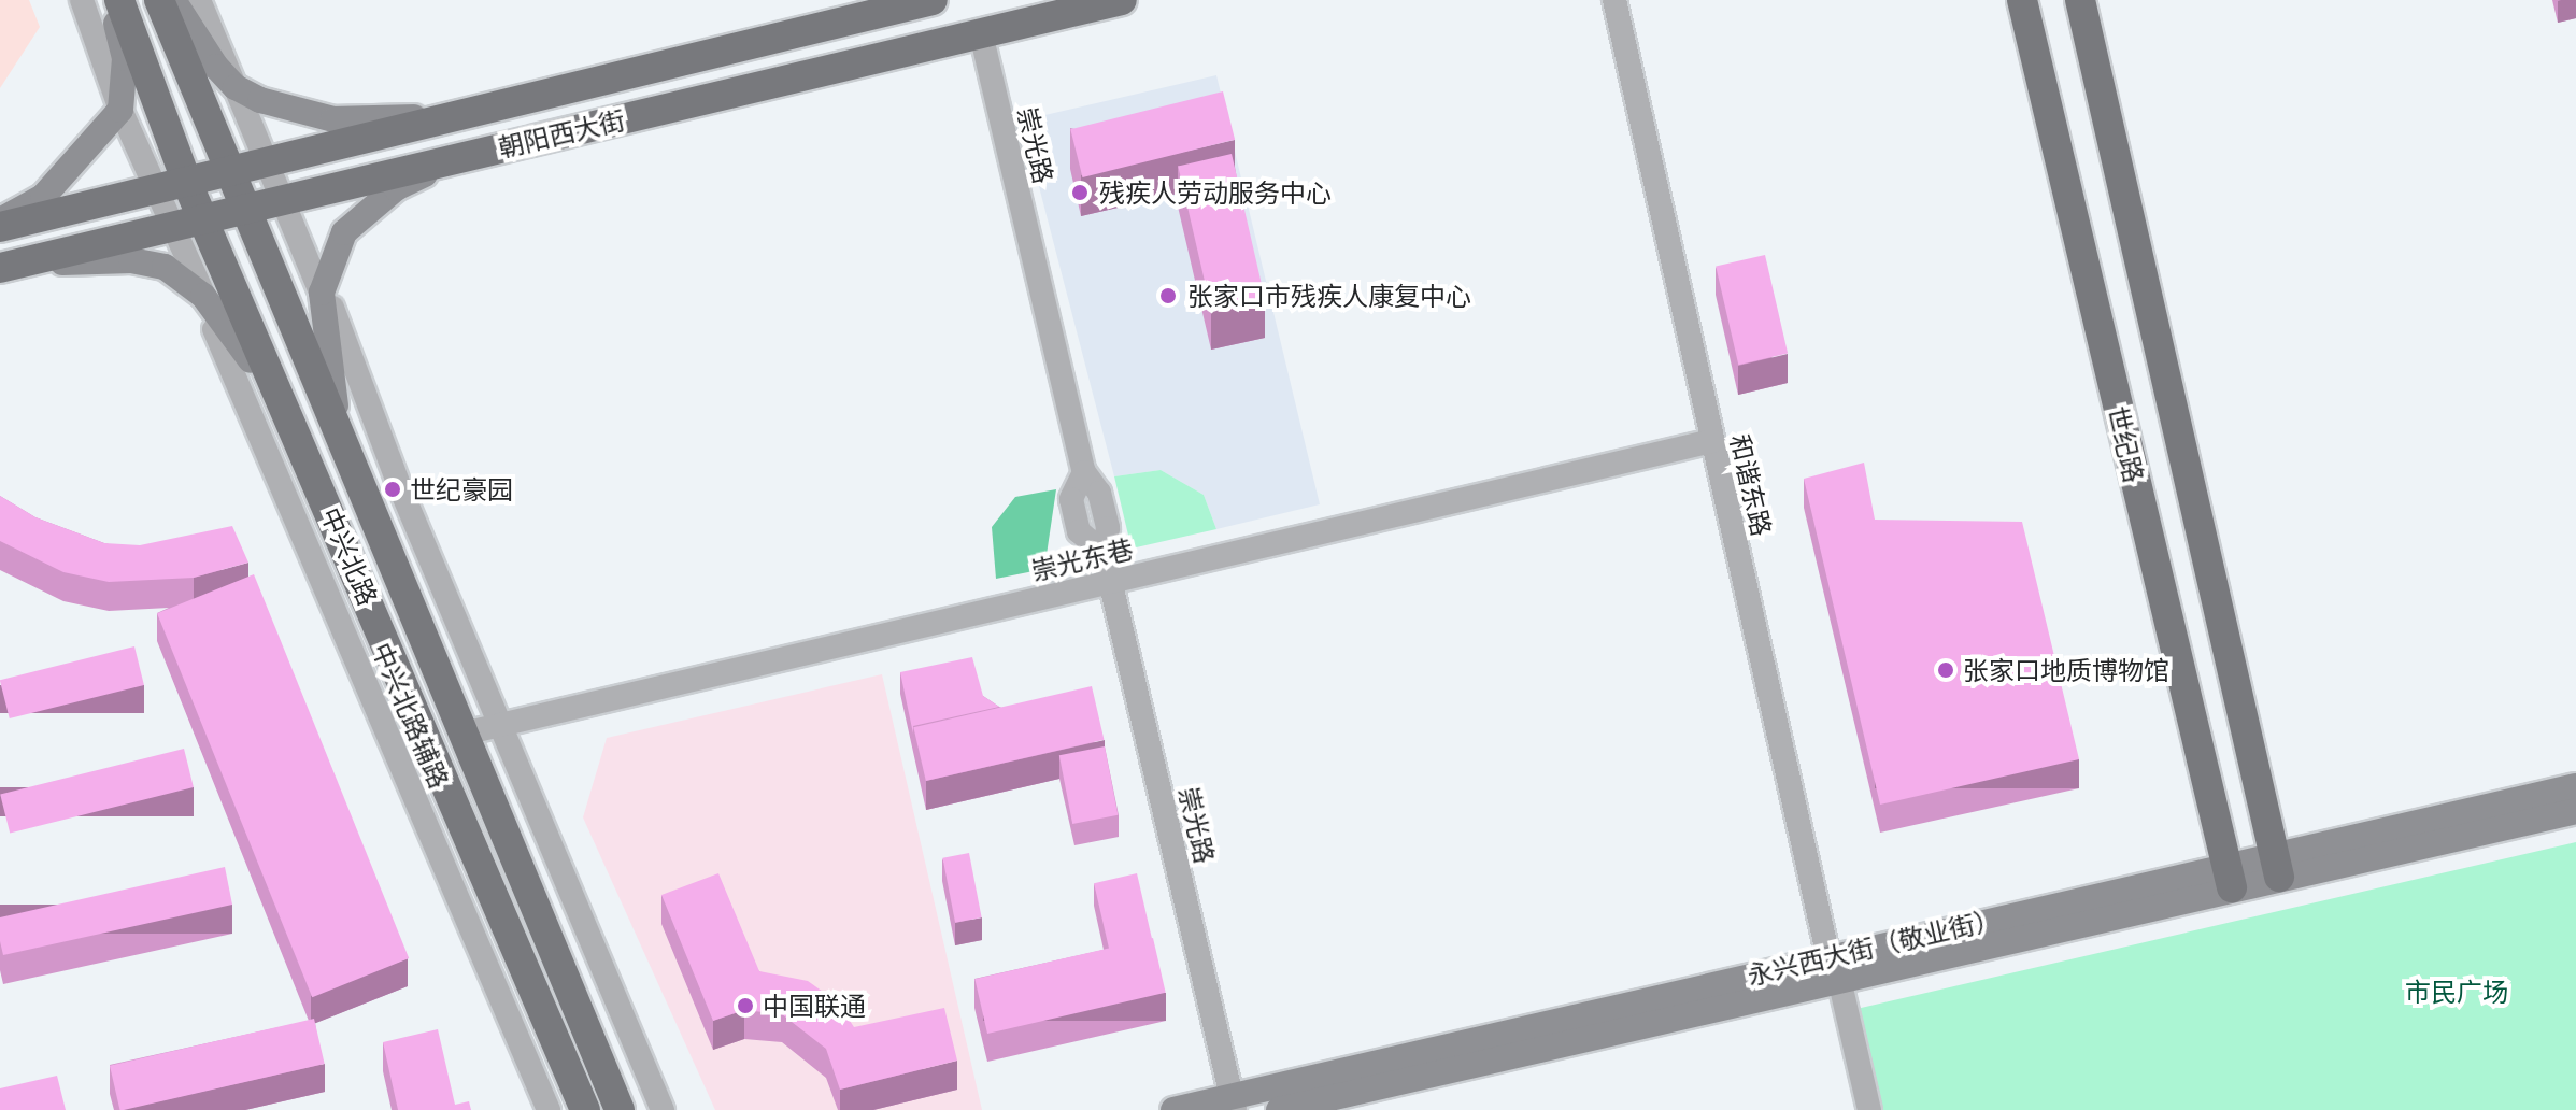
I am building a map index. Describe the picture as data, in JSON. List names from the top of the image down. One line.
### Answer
{"streets":{"main road":["朝阳西大街","世纪路","中兴北路","永兴西大街（敬业街）"],"street":["崇光路","和谐东路","崇光东巷","中兴北路辅路"]},"crossings":[["朝阳西大街","崇光路"],["朝阳西大街","中兴北路"],["崇光路","崇光东巷"],["崇光路","永兴西大街（敬业街）"],["世纪路","永兴西大街（敬业街）"],["和谐东路","崇光东巷"],["和谐东路","永兴西大街（敬业街）"],["中兴北路","崇光东巷"]],"parks":["市民广场"],"places":["残疾人劳动服务中心","张家口市残疾人康复中心","世纪豪园","张家口地质博物馆","中国联通"]}
